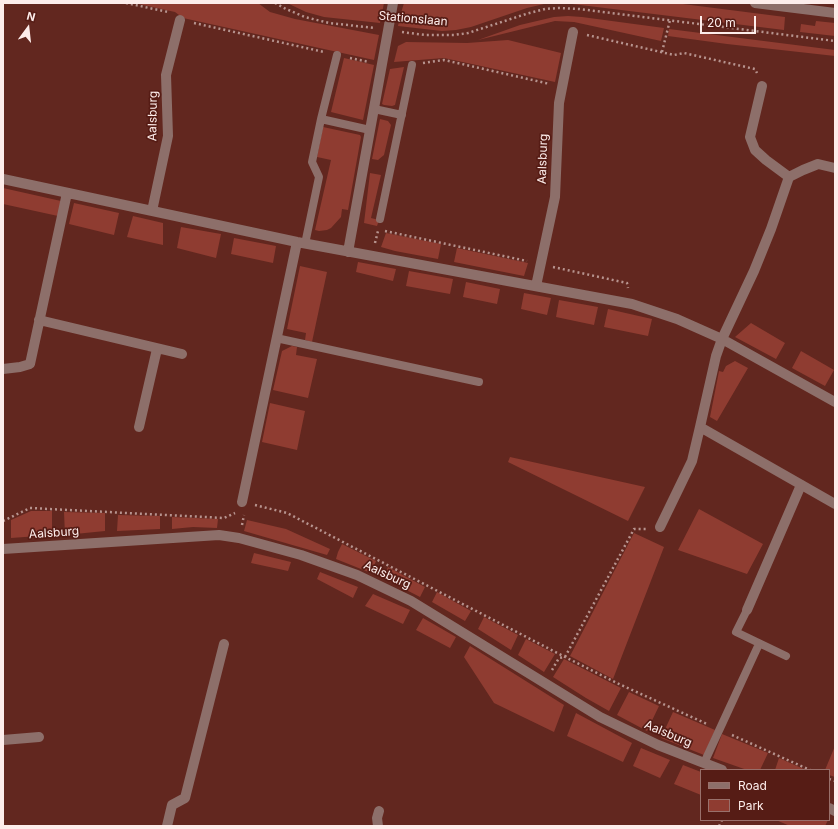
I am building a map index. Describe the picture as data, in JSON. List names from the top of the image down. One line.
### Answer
{"streets":{"street":["Aalsburg"],"path":["Stationslaan"]},"legend":["Road","Park"],"scale_bar":"20 m","north":"top"}
